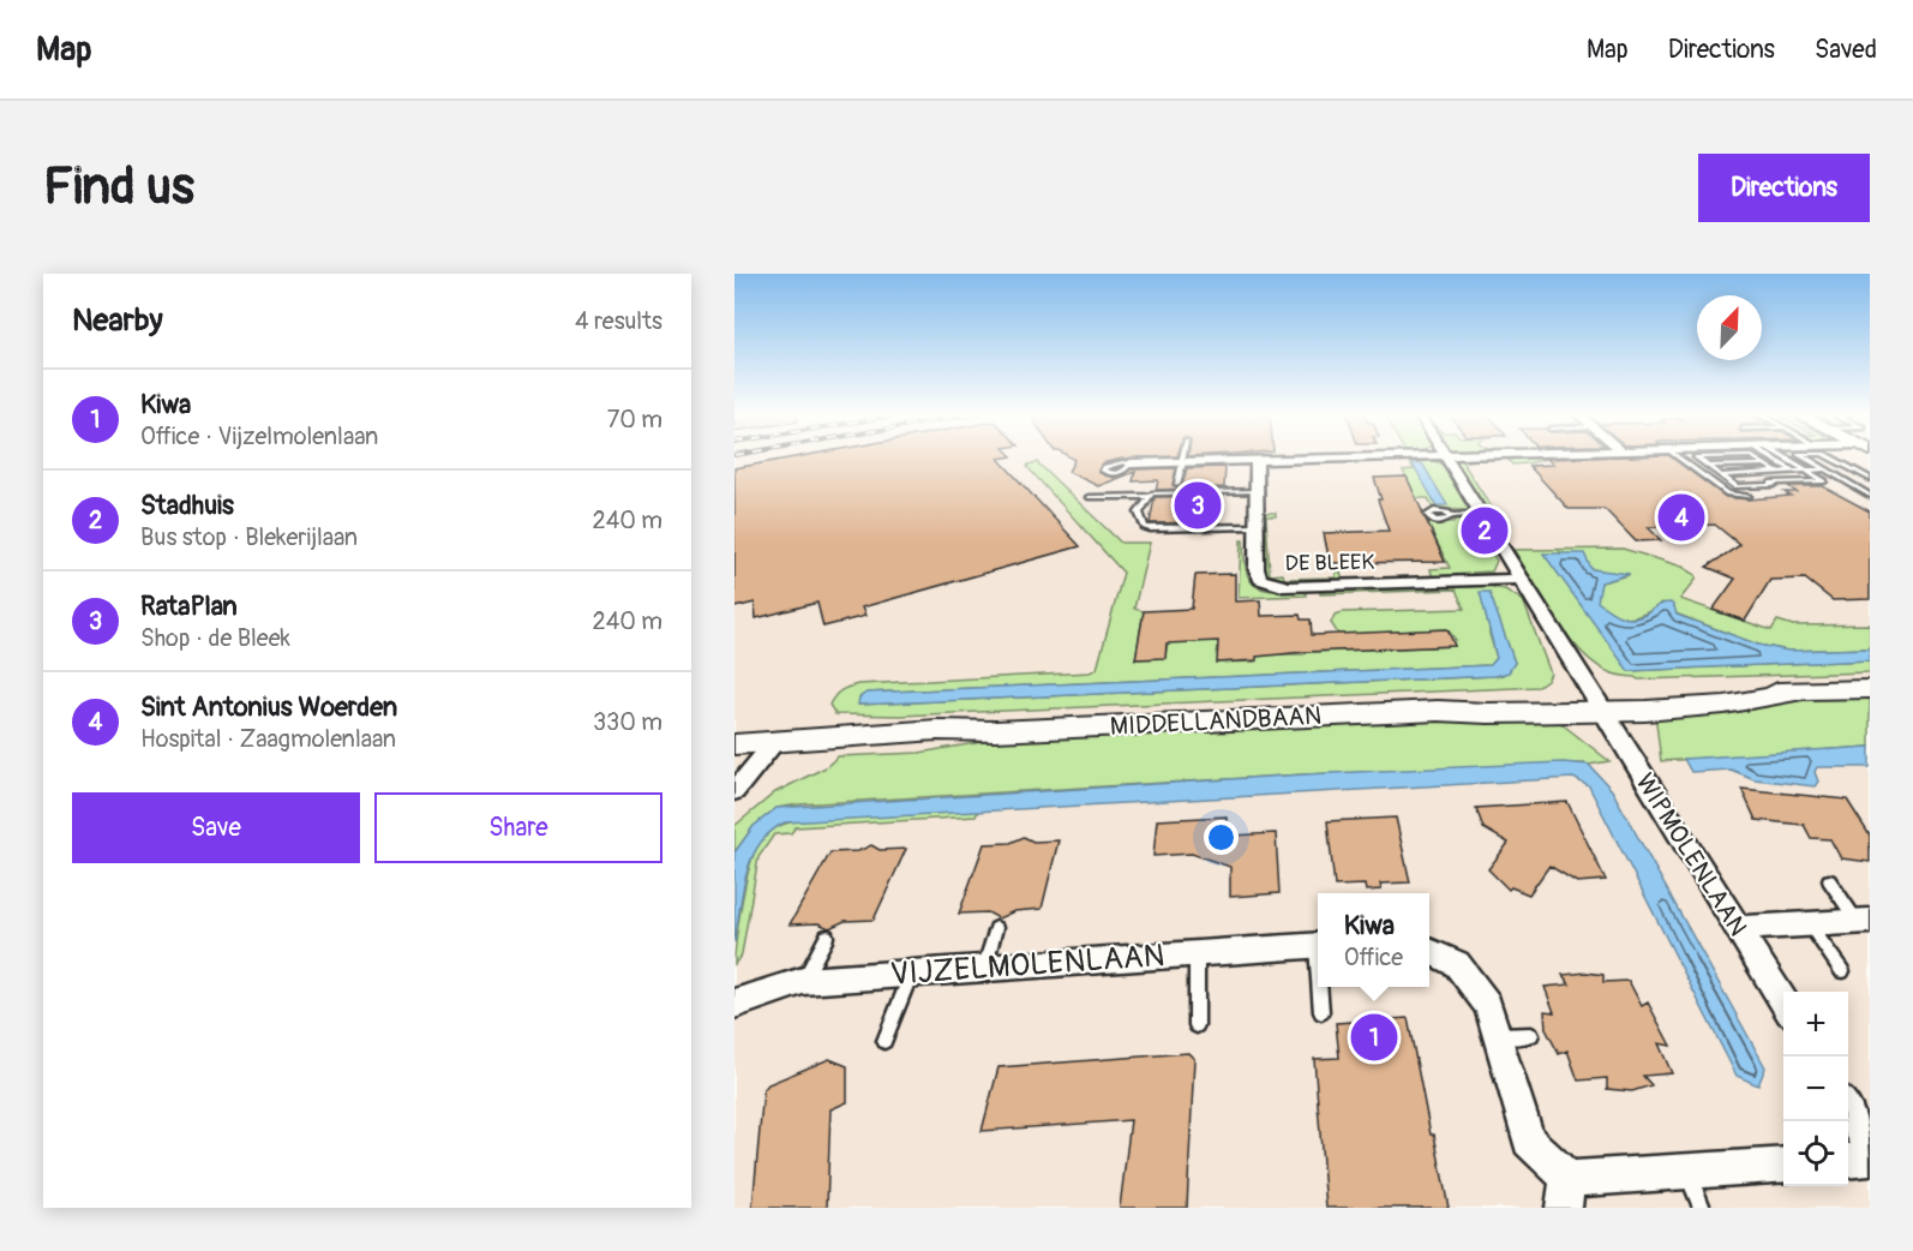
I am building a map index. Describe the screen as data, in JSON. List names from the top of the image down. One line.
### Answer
{"streets":{"main road":["MIDDELLANDBAAN"],"street":["DE BLEEK","WIPMOLENLAAN","VIJZELMOLENLAAN"]},"crossings":[["DE BLEEK","WIPMOLENLAAN"],["MIDDELLANDBAAN","WIPMOLENLAAN"]],"north":"top right","page":{"header":"Map","nav":["Map","Directions","Saved"],"buttons":["Directions",["Save","Share"]],"title":"Find us","heading":["Nearby","4 results"],"list":[{"mark":"1","name":"Kiwa","note":"Office · Vijzelmolenlaan","value":"70 m"},{"mark":"2","name":"Stadhuis","note":"Bus stop · Blekerijlaan","value":"240 m"},{"mark":"3","name":"RataPlan","note":"Shop · de Bleek","value":"240 m"},{"mark":"4","name":"Sint Antonius Woerden","note":"Hospital · Zaagmolenlaan","value":"330 m"}],"pins":["3","4","2","1"],"popup":["Kiwa","Office"],"map_buttons":["+","−"]}}
